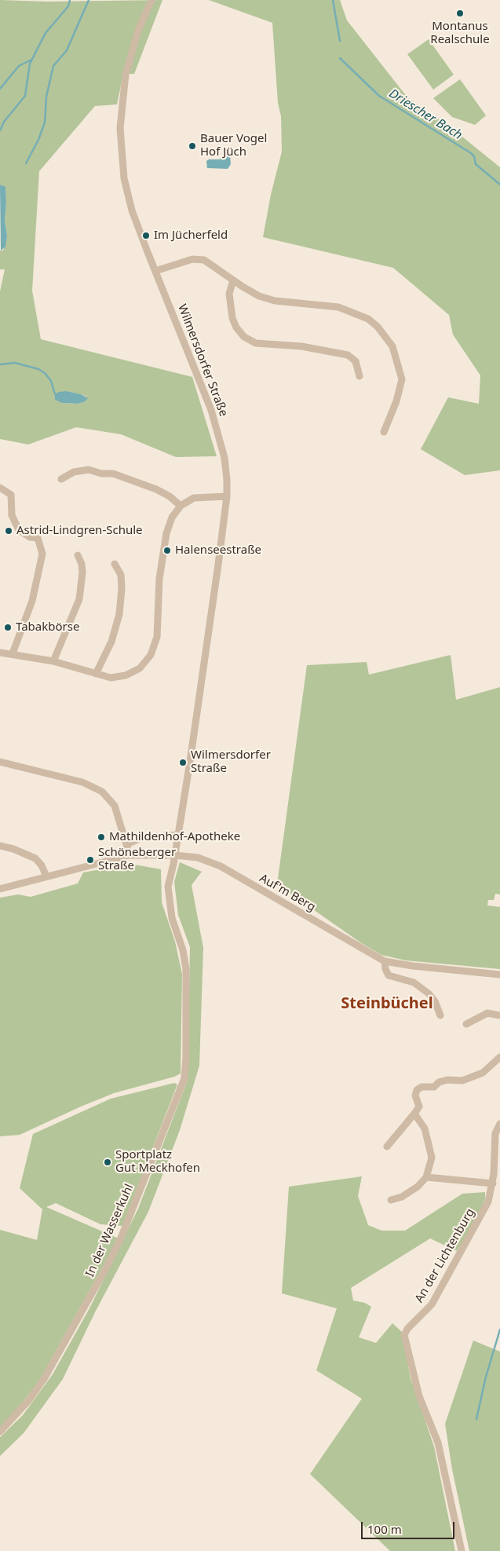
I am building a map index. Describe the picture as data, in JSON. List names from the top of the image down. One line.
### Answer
{"streets":{"street":["Wilmersdorfer Straße","Auf'm Berg","In der Wasserkuhl","An der Lichtenburg"]},"crossings":[["Wilmersdorfer Straße","Auf'm Berg"],["Wilmersdorfer Straße","In der Wasserkuhl"],["Auf'm Berg","In der Wasserkuhl"]],"districts":["Steinbüchel"],"water":["Driescher Bach"],"places":["Montanus Realschule","Bauer Vogel Hof Jüch","Im Jücherfeld","Astrid-Lindgren-Schule","Halenseestraße","Tabakbörse","Wilmersdorfer Straße","Mathildenhof-Apotheke","Schöneberger Straße","Sportplatz Gut Meckhofen"],"scale_bar":"100 m"}
